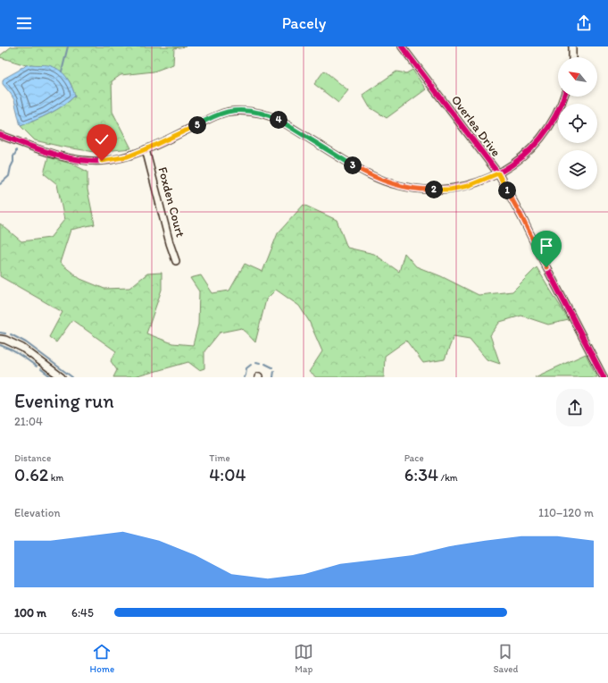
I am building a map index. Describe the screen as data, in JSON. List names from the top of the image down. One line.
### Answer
{"streets":{"street":["Overlea Drive","Foxden Court"]},"north":"top left","page":{"header":"Pacely","pins":["4","5","3","2","1"],"heading":["Evening run","21:04"],"stats":[["Distance","0.62 km"],["Time","4:04"],["Pace","6:34 /km"]],"chart":["Elevation","110–120 m"],"list":[{"name":"100 m","note":"6:45"}],"tabs":["Home","Map","Saved"]}}
